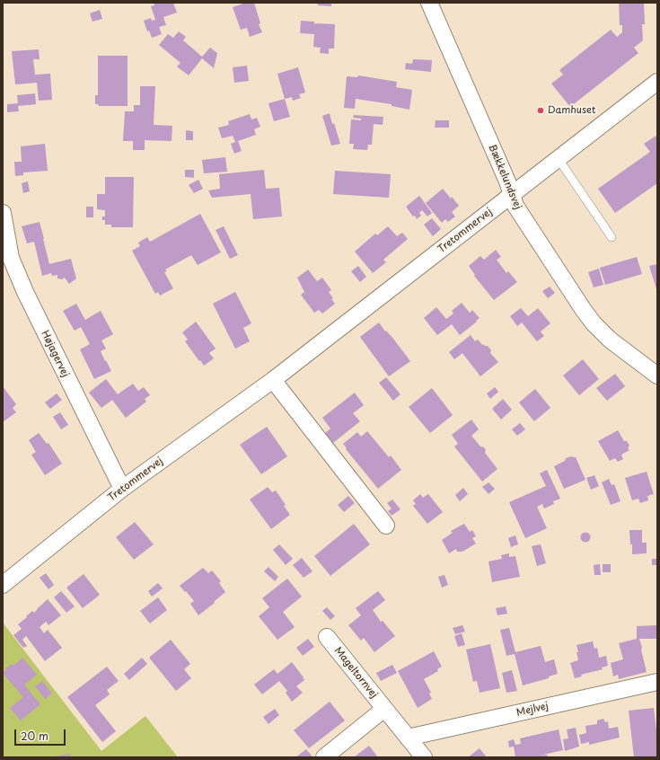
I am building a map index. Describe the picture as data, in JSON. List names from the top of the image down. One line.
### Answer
{"streets":{"street":["Bækkelundsvej","Tretommervej","Højagervej","Mageltornvej","Mejlvej"]},"crossings":[["Bækkelundsvej","Tretommervej"],["Tretommervej","Højagervej"],["Mageltornvej","Mejlvej"]],"places":["Damhuset"],"scale_bar":"20 m"}
